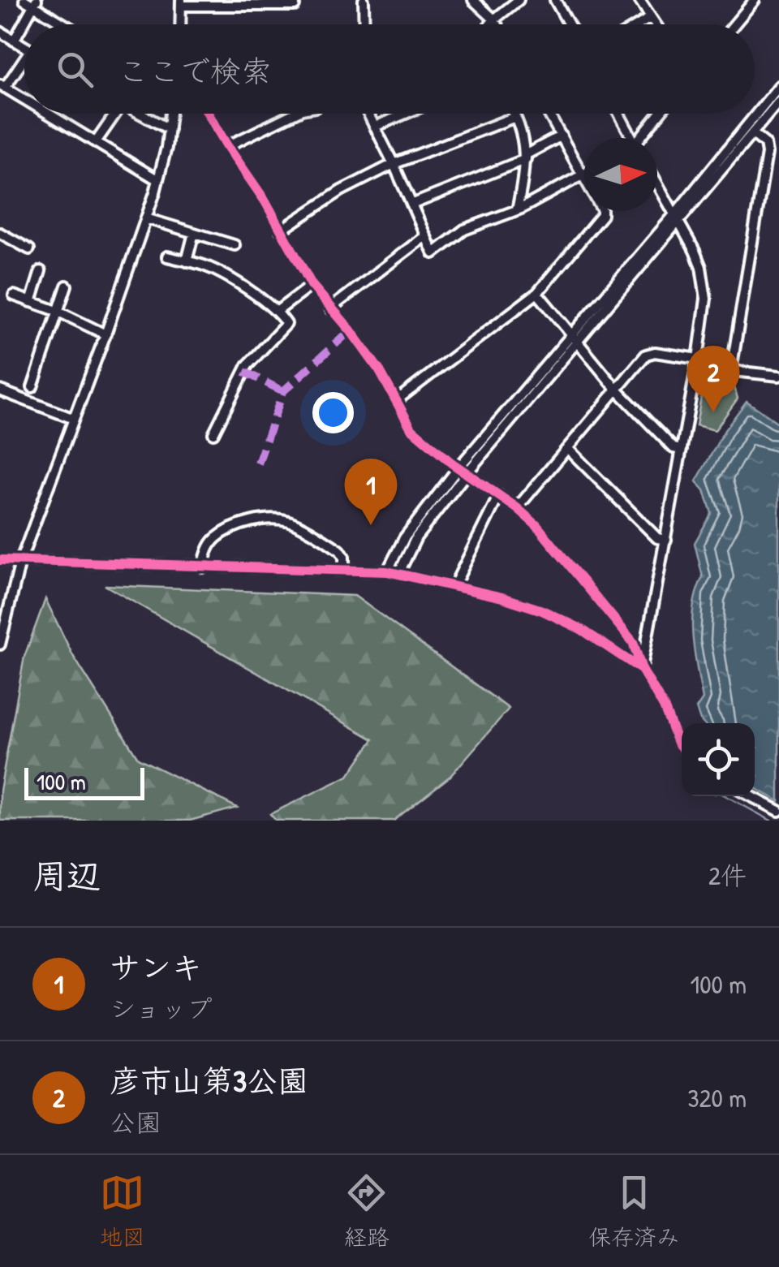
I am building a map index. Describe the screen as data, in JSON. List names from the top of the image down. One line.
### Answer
{"scale_bar":"100 m","north":"right","page":{"search":"ここで検索","pins":["2","1"],"scale":"100 m","heading":["周辺","2件"],"list":[{"mark":"1","name":"サンキ","note":"ショップ","value":"100 m"},{"mark":"2","name":"彦市山第3公園","note":"公園","value":"320 m"}],"nav":["地図","経路","保存済み"]}}
